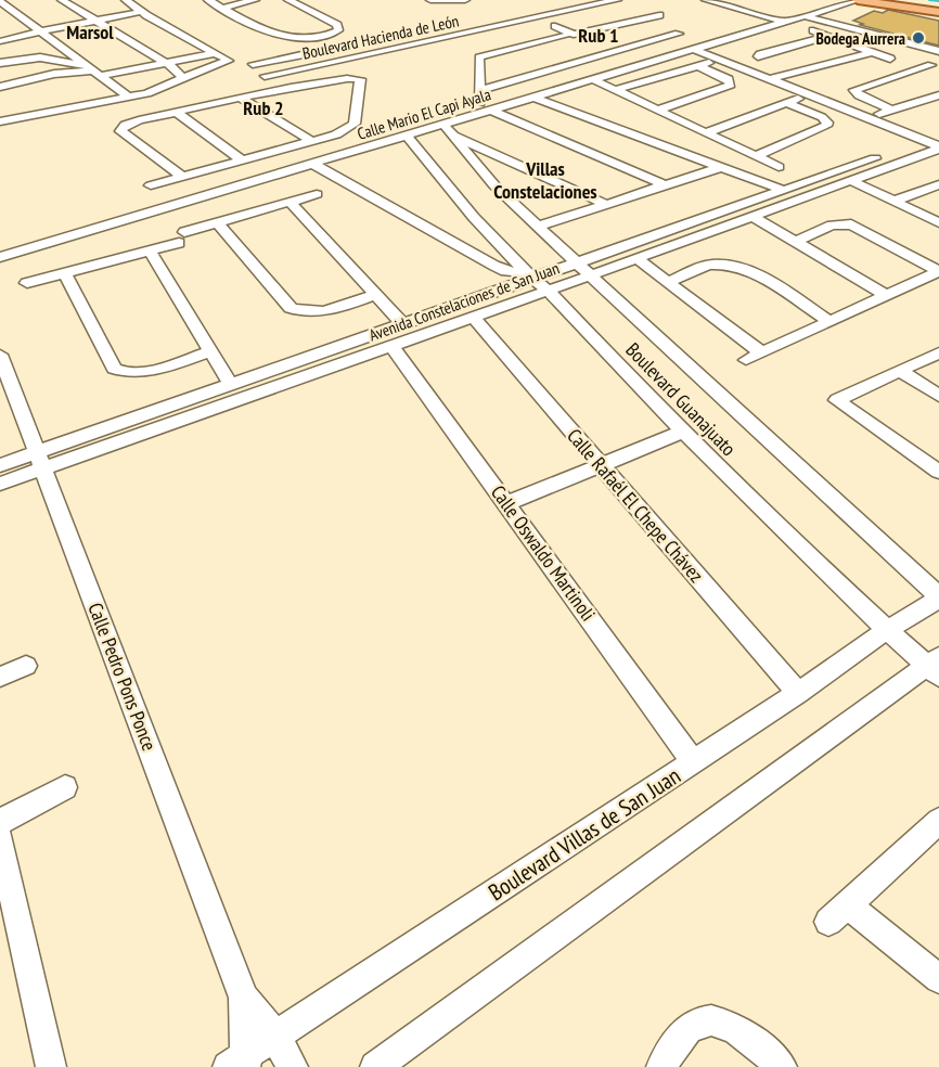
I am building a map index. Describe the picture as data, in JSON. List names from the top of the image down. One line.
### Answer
{"streets":{"street":["Boulevard Hacienda de León","Calle Mario El Capi Ayala","Avenida Constelaciones de San Juan","Boulevard Guanajuato","Calle Rafaél El Chepe Chávez","Calle Oswaldo Martinoli","Calle Pedro Pons Ponce","Boulevard Villas de San Juan"]},"crossings":[["Calle Mario El Capi Ayala","Boulevard Guanajuato"],["Avenida Constelaciones de San Juan","Boulevard Guanajuato"],["Avenida Constelaciones de San Juan","Calle Rafaél El Chepe Chávez"],["Avenida Constelaciones de San Juan","Calle Oswaldo Martinoli"],["Avenida Constelaciones de San Juan","Calle Pedro Pons Ponce"],["Boulevard Guanajuato","Boulevard Villas de San Juan"],["Calle Rafaél El Chepe Chávez","Boulevard Villas de San Juan"],["Calle Oswaldo Martinoli","Boulevard Villas de San Juan"],["Calle Pedro Pons Ponce","Boulevard Villas de San Juan"]],"districts":["Marsol","Rub 1","Rub 2","Villas Constelaciones"],"places":["Bodega Aurrera"]}
